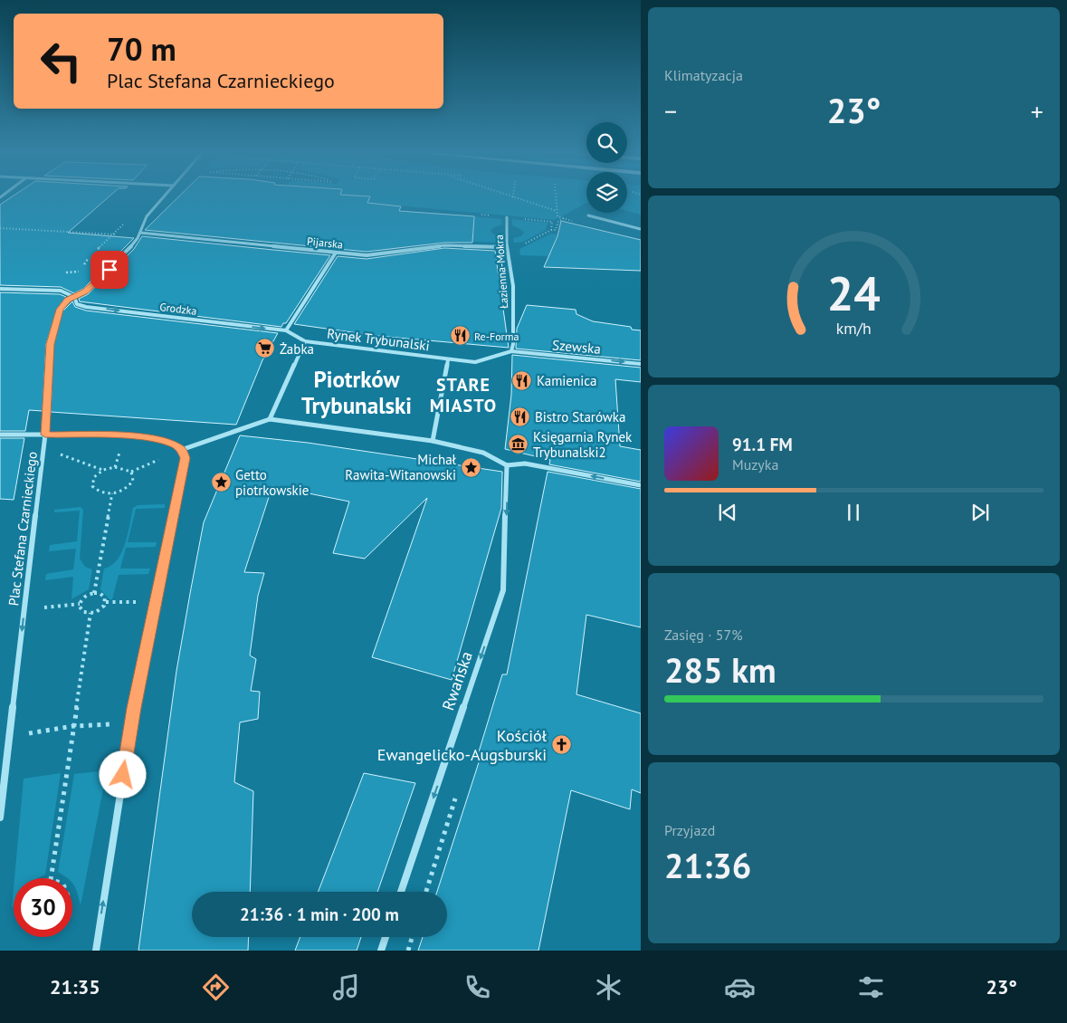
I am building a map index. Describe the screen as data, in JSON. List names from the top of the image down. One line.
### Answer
{"streets":{"street":["Pijarska","Łazienna-Mokra","Grodzka","Rynek Trybunalski","Szewska","Plac Stefana Czarnieckiego","Rwańska"]},"crossings":[["Pijarska","Łazienna-Mokra"],["Łazienna-Mokra","Rynek Trybunalski"],["Łazienna-Mokra","Szewska"],["Grodzka","Rynek Trybunalski"],["Rynek Trybunalski","Szewska"]],"one_way":["Grodzka","Szewska","Plac Stefana Czarnieckiego","Rwańska"],"districts":["Piotrków Trybunalski","STARE MIASTO"],"places":{"restaurant":["Re-Forma","Kamienica","Bistro Starówka"],"supermarket":["Żabka"],"museum":["Księgarnia Rynek Trybunalski2"],"place":["Michał Rawita-Witanowski","Getto piotrkowskie"],"church":["Kościół Ewangelicko-Augsburski"]},"page":{"tile":["Klimatyzacja",["Zasięg · 57%","285 km"],["Przyjazd","21:36"]],"turn":["70 m","Plac Stefana Czarnieckiego"],"heat":["−","23°","+"],"song":["91.1 FM","Muzyka"],"limit":"30","trip":"21:36 · 1 min · 200 m","tabs":["21:35","23°"],"gauge":["24","km/h"]}}
